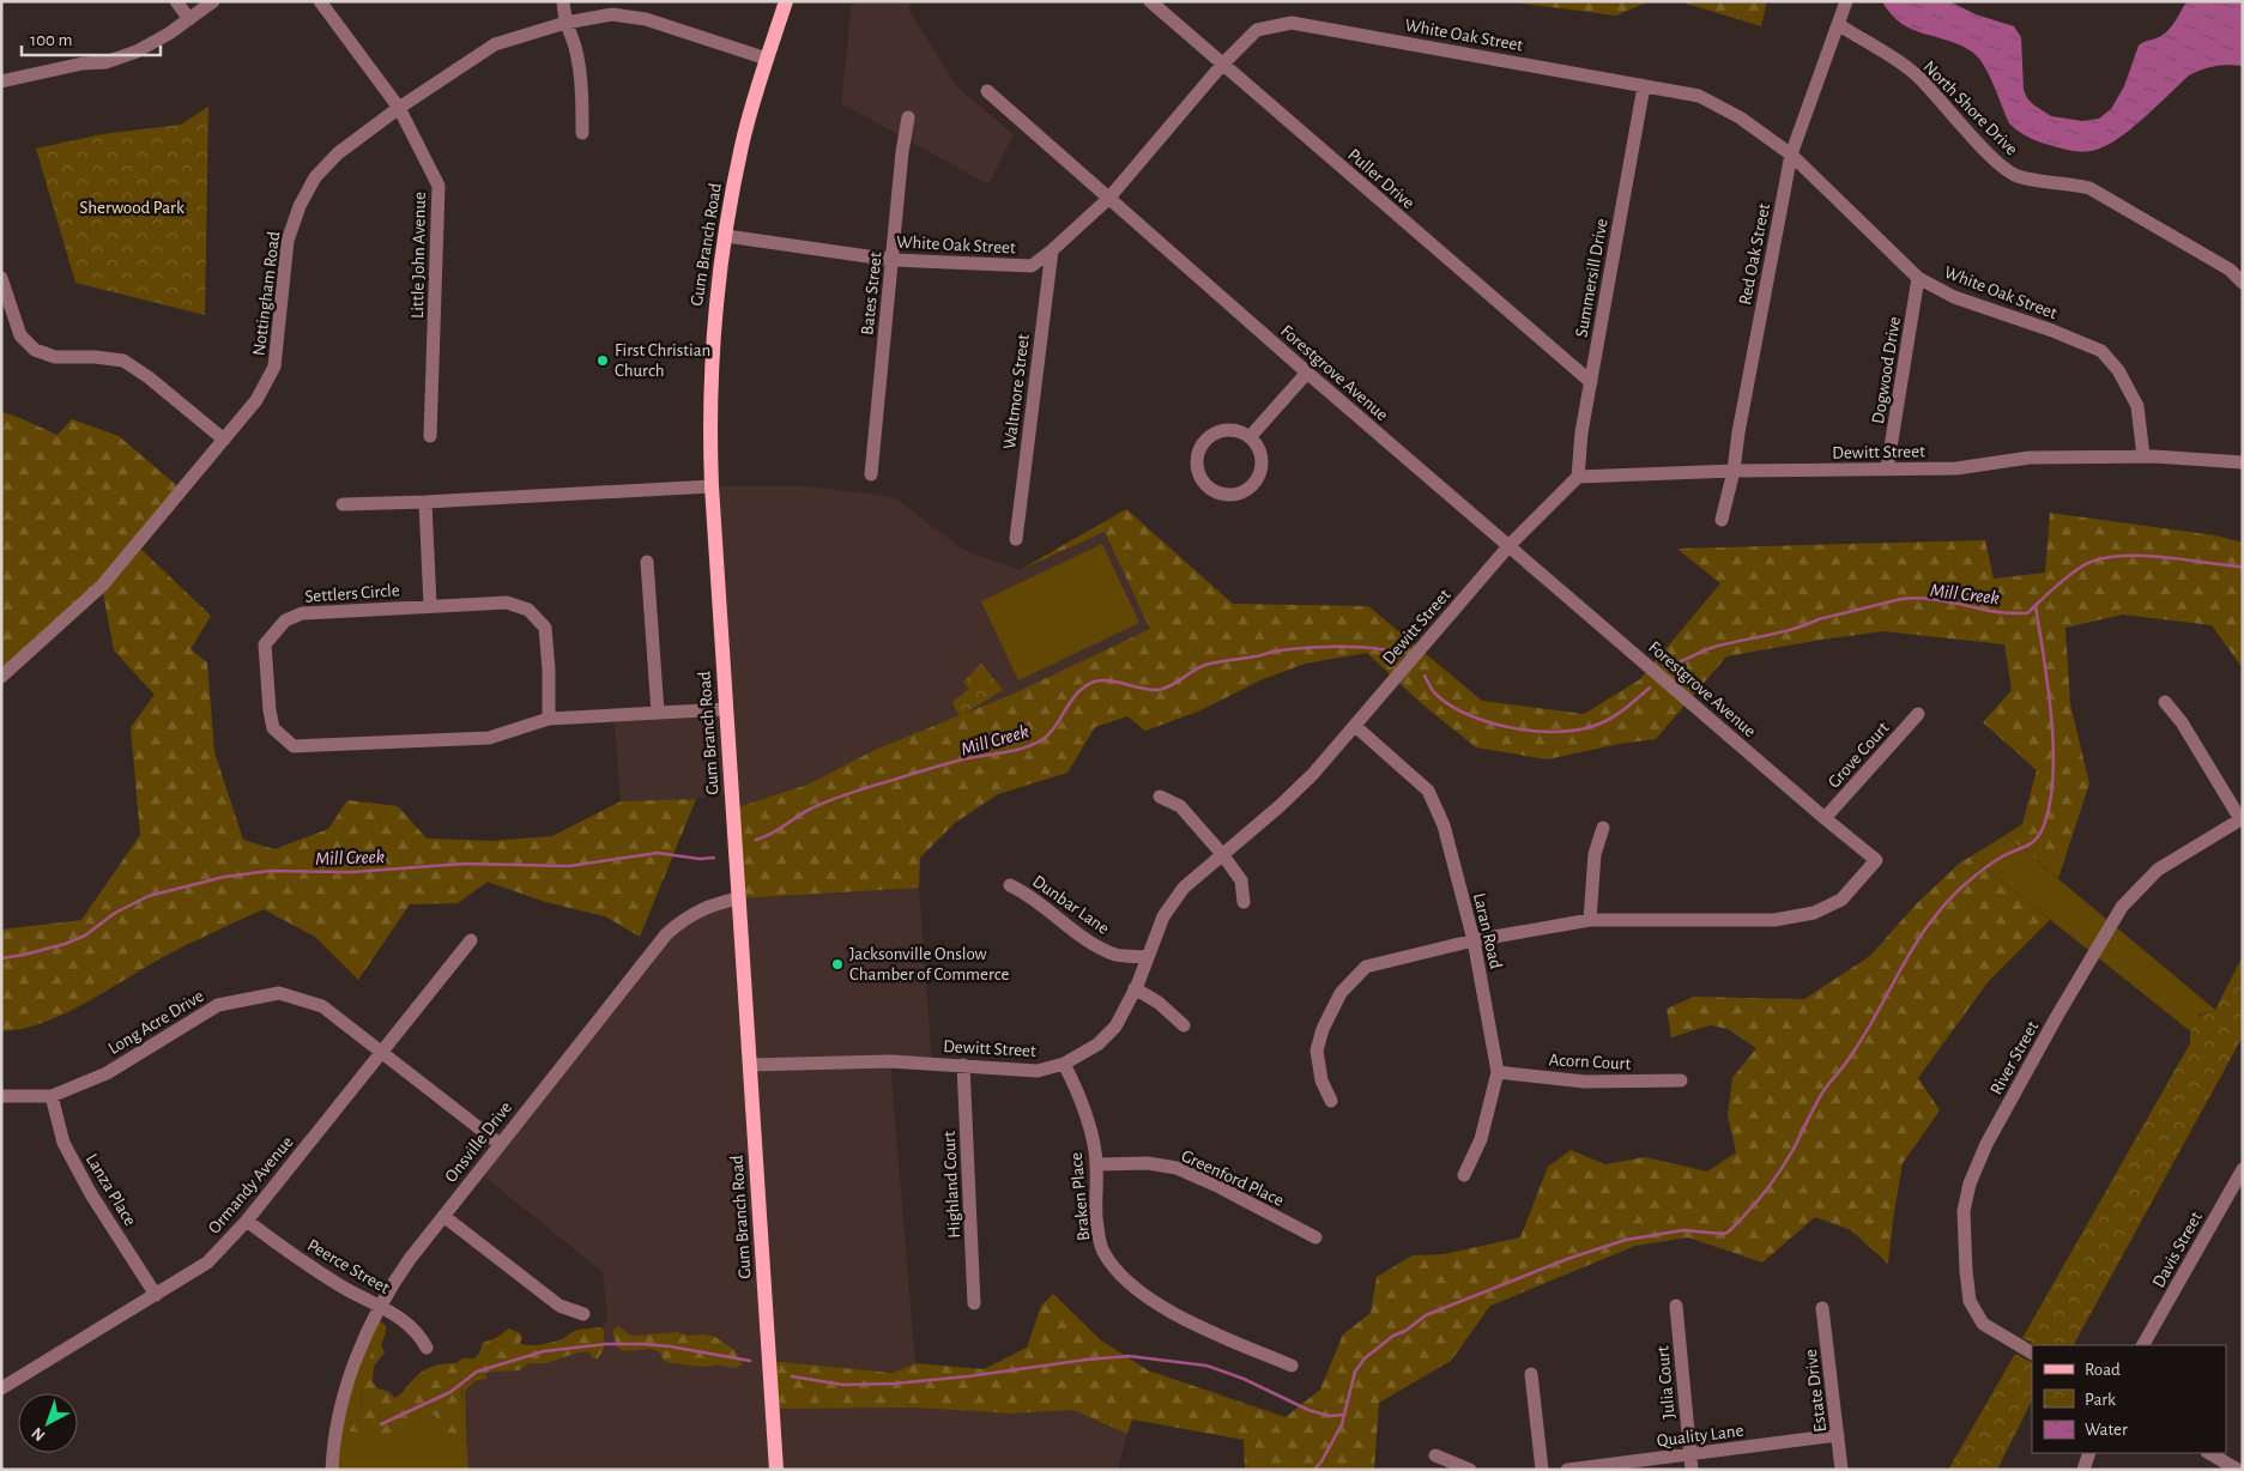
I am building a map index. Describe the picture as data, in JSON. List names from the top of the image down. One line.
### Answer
{"streets":{"main road":["Gum Branch Road"],"street":["White Oak Street","North Shore Drive","Puller Drive","Red Oak Street","Little John Avenue","Summersill Drive","Nottingham Road","Bates Street","Dogwood Drive","Forestgrove Avenue","Waltmore Street","Dewitt Street","Settlers Circle","Grove Court","Dunbar Lane","Laran Road","Long Acre Drive","River Street","Acorn Court","Onsville Drive","Greenford Place","Ormandy Avenue","Highland Court","Lanza Place","Braken Place","Davis Street","Peerce Street","Julia Court","Estate Drive","Quality Lane"]},"crossings":[["White Oak Street","Puller Drive"],["White Oak Street","Gum Branch Road"],["White Oak Street","Red Oak Street"],["White Oak Street","Summersill Drive"],["White Oak Street","Bates Street"],["White Oak Street","Dogwood Drive"],["White Oak Street","Forestgrove Avenue"],["White Oak Street","Waltmore Street"],["White Oak Street","Dewitt Street"],["North Shore Drive","Red Oak Street"],["Puller Drive","Summersill Drive"],["Gum Branch Road","Nottingham Road"],["Gum Branch Road","Dewitt Street"],["Gum Branch Road","Settlers Circle"],["Gum Branch Road","Onsville Drive"],["Red Oak Street","Dewitt Street"],["Little John Avenue","Nottingham Road"],["Summersill Drive","Dewitt Street"],["Dogwood Drive","Dewitt Street"],["Forestgrove Avenue","Dewitt Street"],["Forestgrove Avenue","Grove Court"],["Forestgrove Avenue","Laran Road"],["Dewitt Street","Dunbar Lane"],["Dewitt Street","Laran Road"],["Dewitt Street","Highland Court"],["Dewitt Street","Braken Place"],["Laran Road","Acorn Court"],["Long Acre Drive","Onsville Drive"],["Long Acre Drive","Ormandy Avenue"],["Long Acre Drive","Lanza Place"],["Onsville Drive","Peerce Street"],["Greenford Place","Braken Place"],["Ormandy Avenue","Lanza Place"],["Ormandy Avenue","Peerce Street"],["Julia Court","Quality Lane"],["Estate Drive","Quality Lane"]],"water":["Mill Creek"],"parks":["Sherwood Park"],"places":["First Christian Church","Jacksonville Onslow Chamber of Commerce"],"legend":["Road","Park","Water"],"scale_bar":"100 m","north":"bottom left"}
